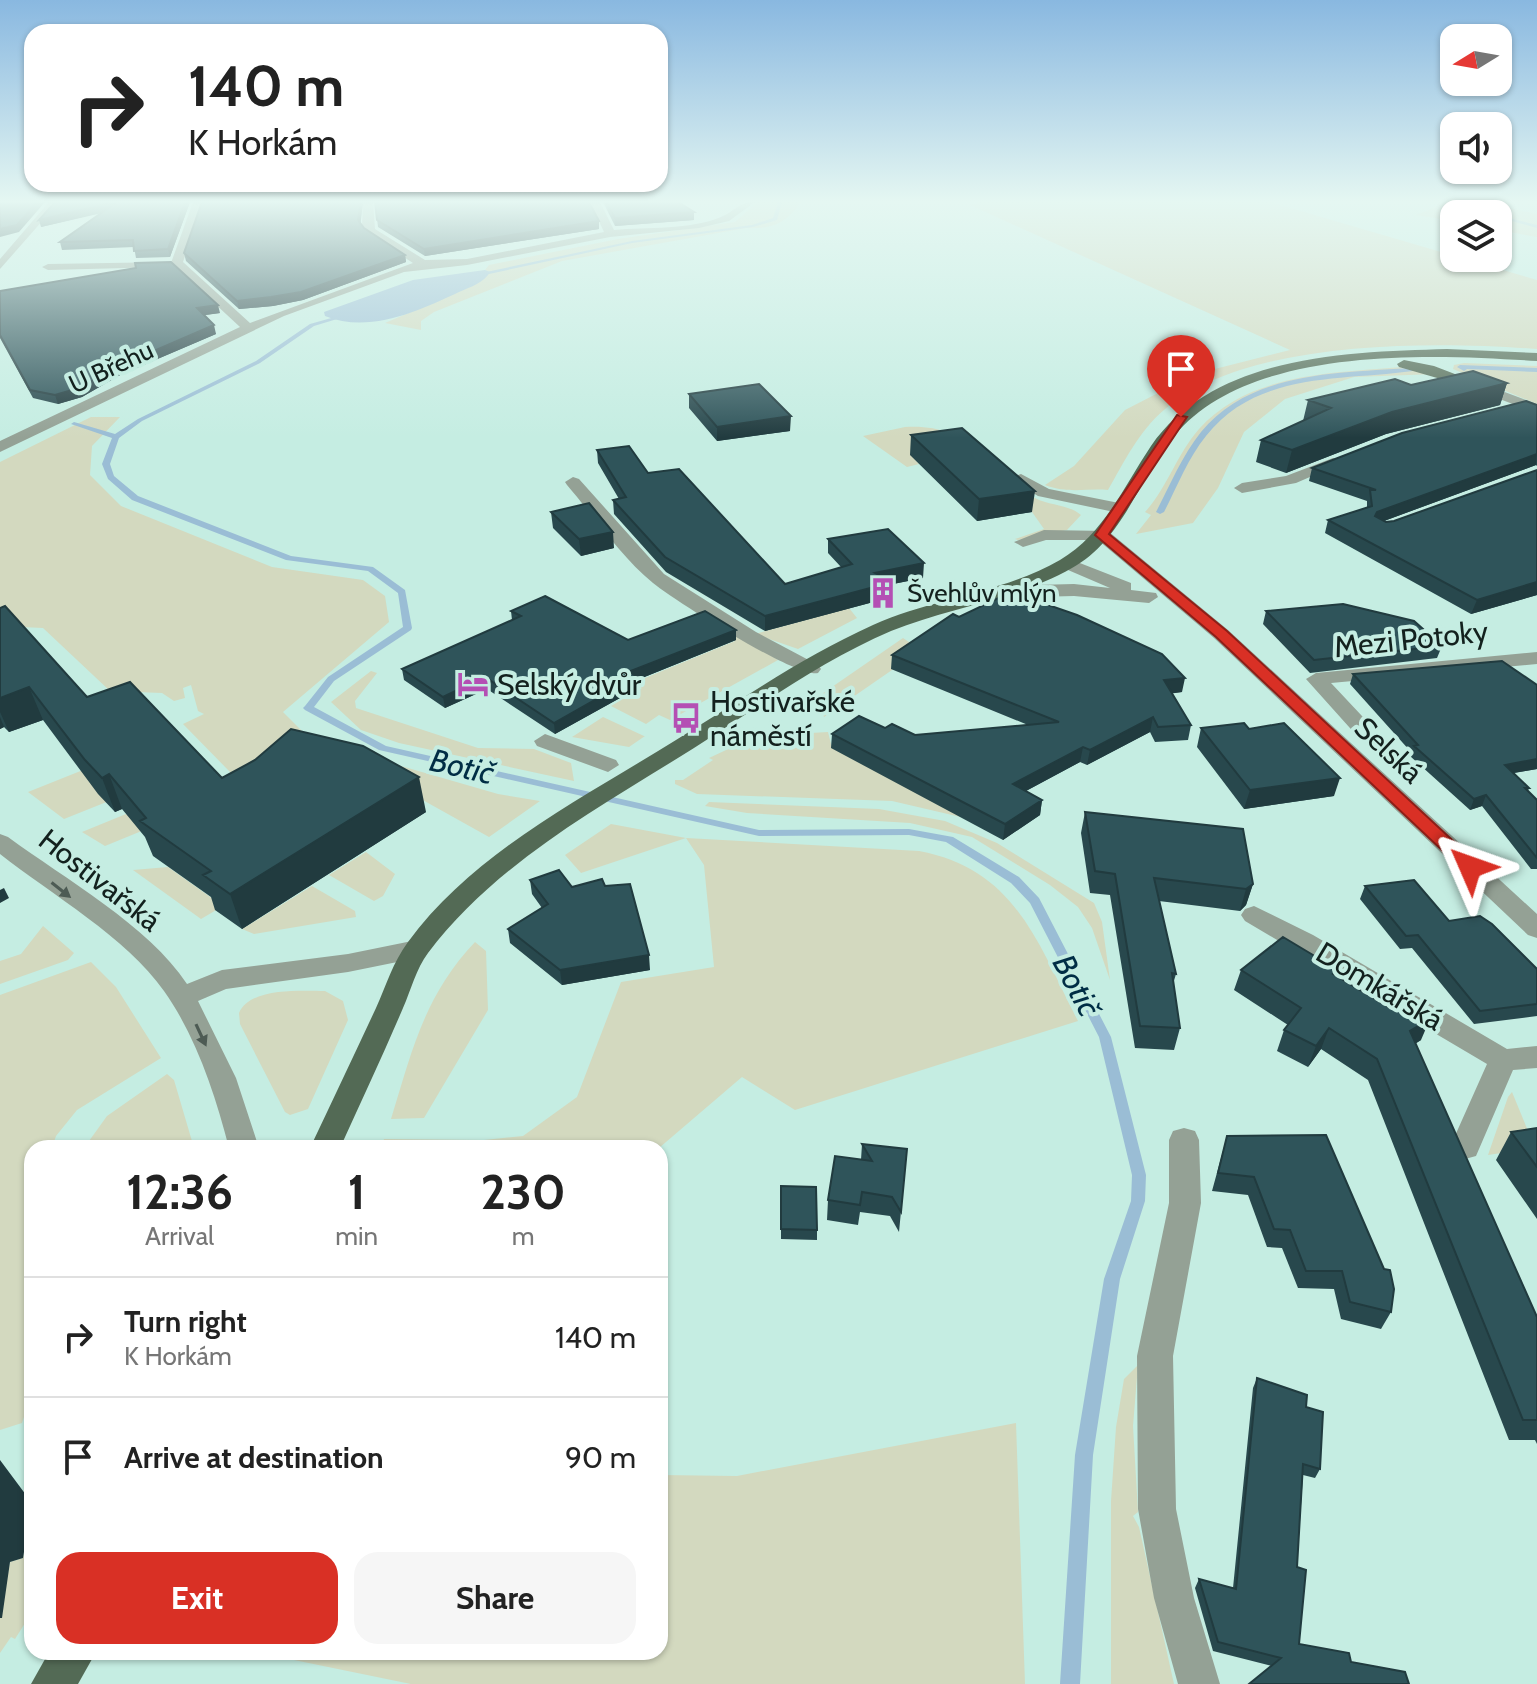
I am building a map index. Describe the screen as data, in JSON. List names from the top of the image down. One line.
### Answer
{"streets":{"street":["U Břehu","Mezi Potoky","Selská","Hostivařská","Domkářská"]},"one_way":["Hostivařská"],"water":["Botič"],"places":{"building":["Švehlův mlýn"],"hotel":["Selský dvůr"],"bus stop":["Hostivařské náměstí"]},"north":"left","page":{"turn":["140 m","K Horkám"],"eta":["12:36","Arrival","1","min","230","m"],"list":[{"name":"Turn right","note":"K Horkám","value":"140 m"},{"name":"Arrive at destination","value":"90 m"}],"buttons":["Exit","Share"]}}
